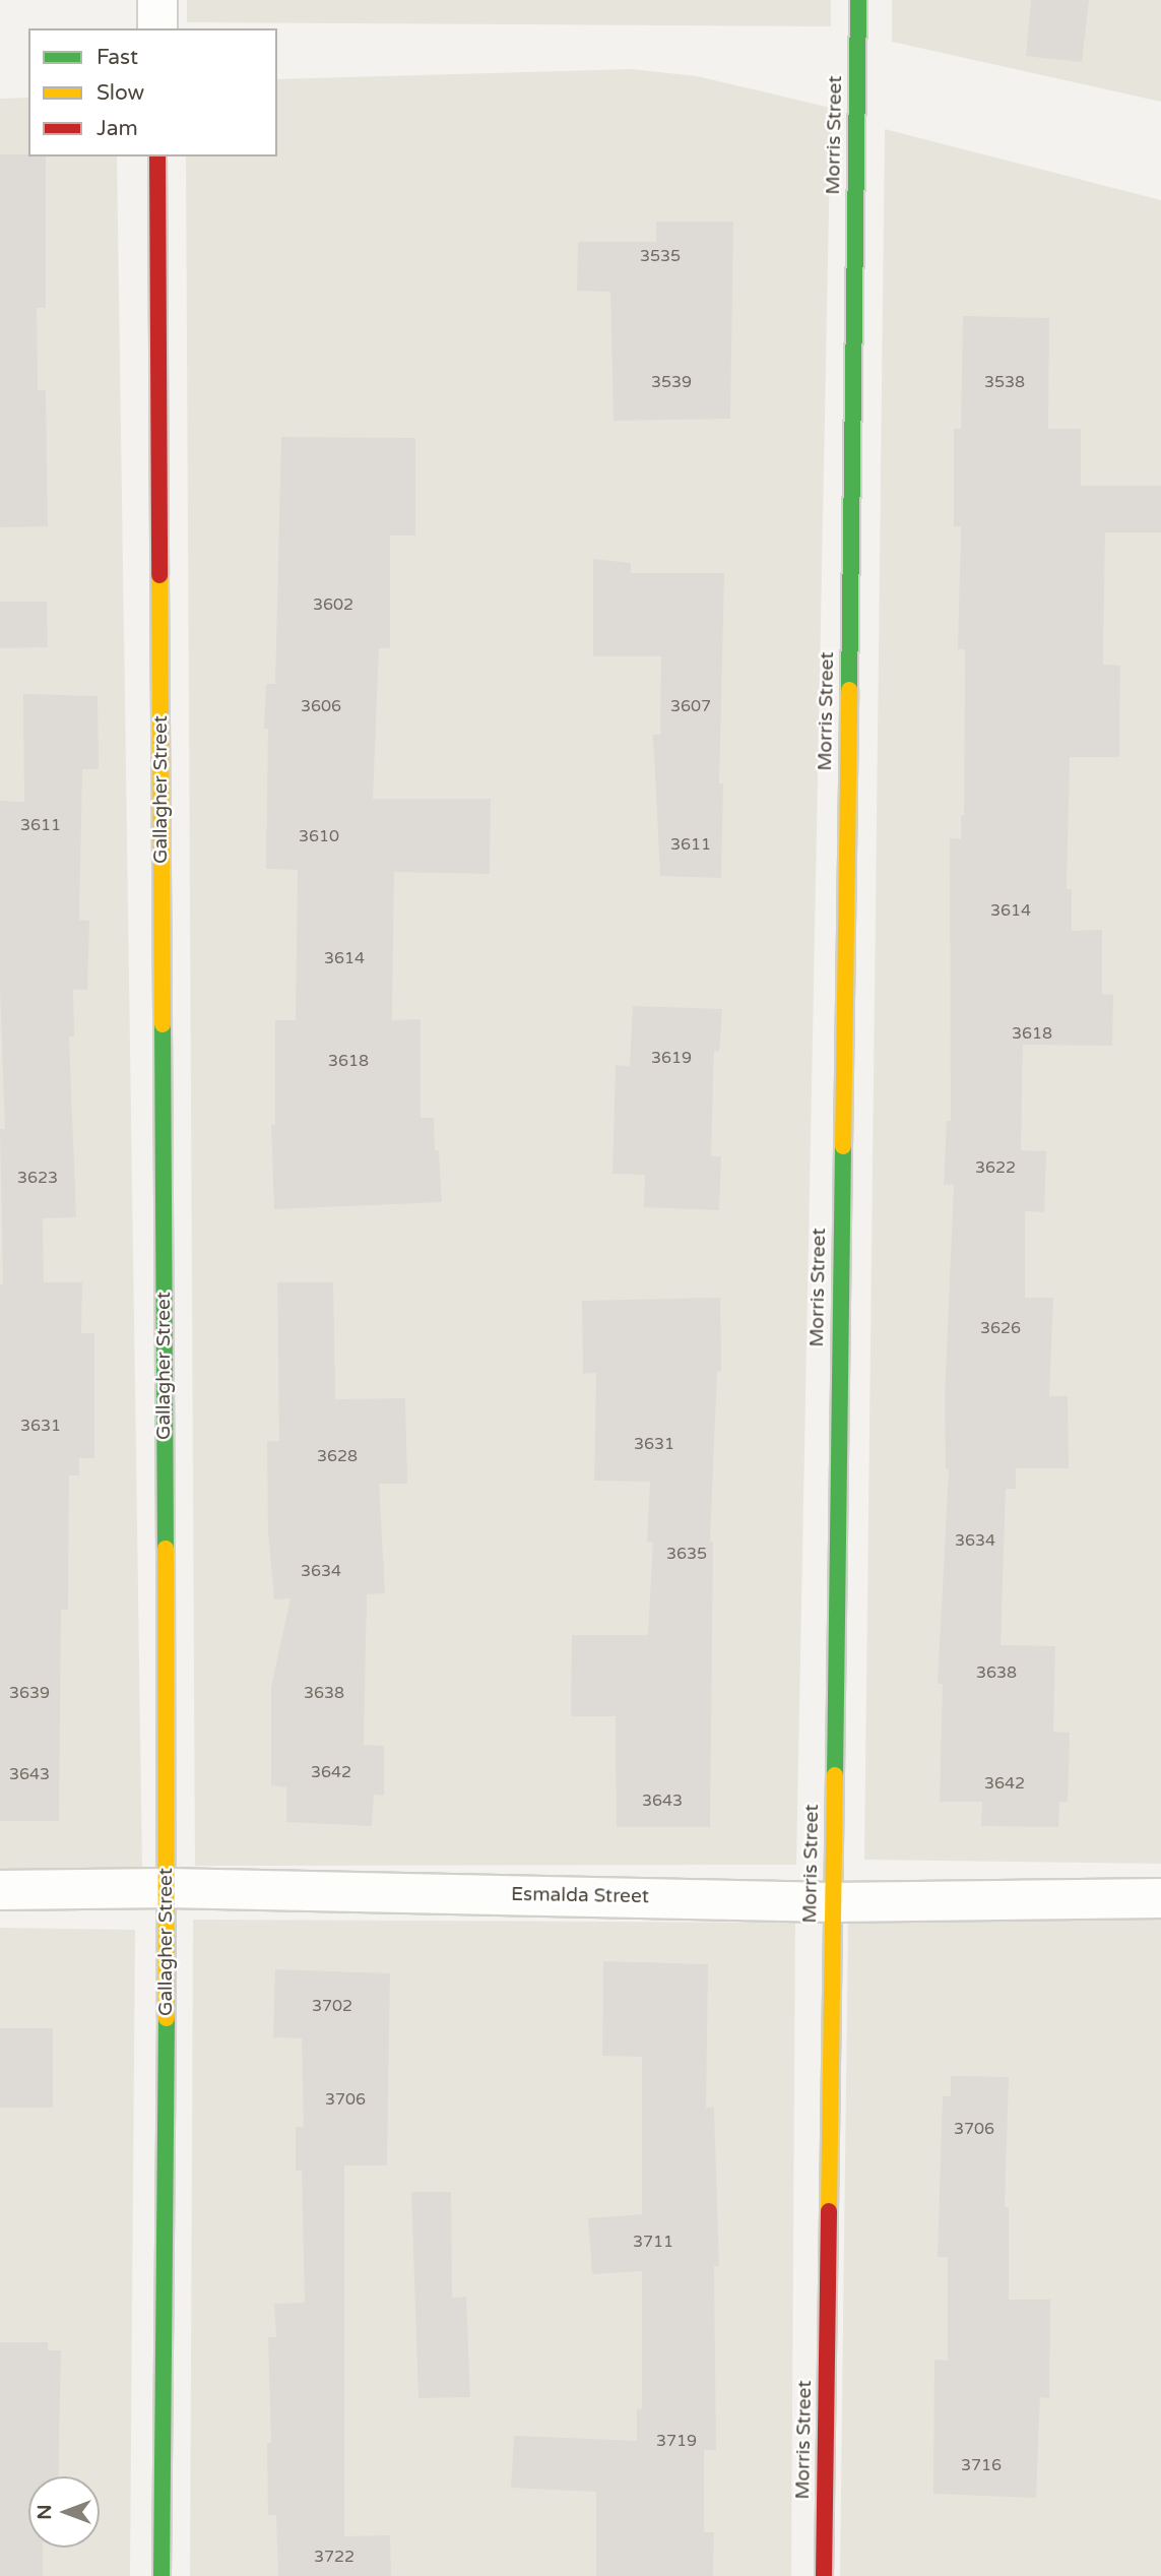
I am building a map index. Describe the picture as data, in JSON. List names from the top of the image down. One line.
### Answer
{"streets":{"street":["Morris Street","Gallagher Street","Esmalda Street"]},"crossings":[["Morris Street","Esmalda Street"],["Gallagher Street","Esmalda Street"]],"house_numbers":["3535","3539","3538","3602","3606","3607","3611","3610","3611","3614","3614","3618","3619","3618","3622","3623","3626","3631","3631","3628","3634","3635","3634","3638","3639","3638","3642","3643","3642","3643","3702","3706","3706","3711","3719","3716","3722"],"legend":["Fast","Slow","Jam"],"north":"left"}
